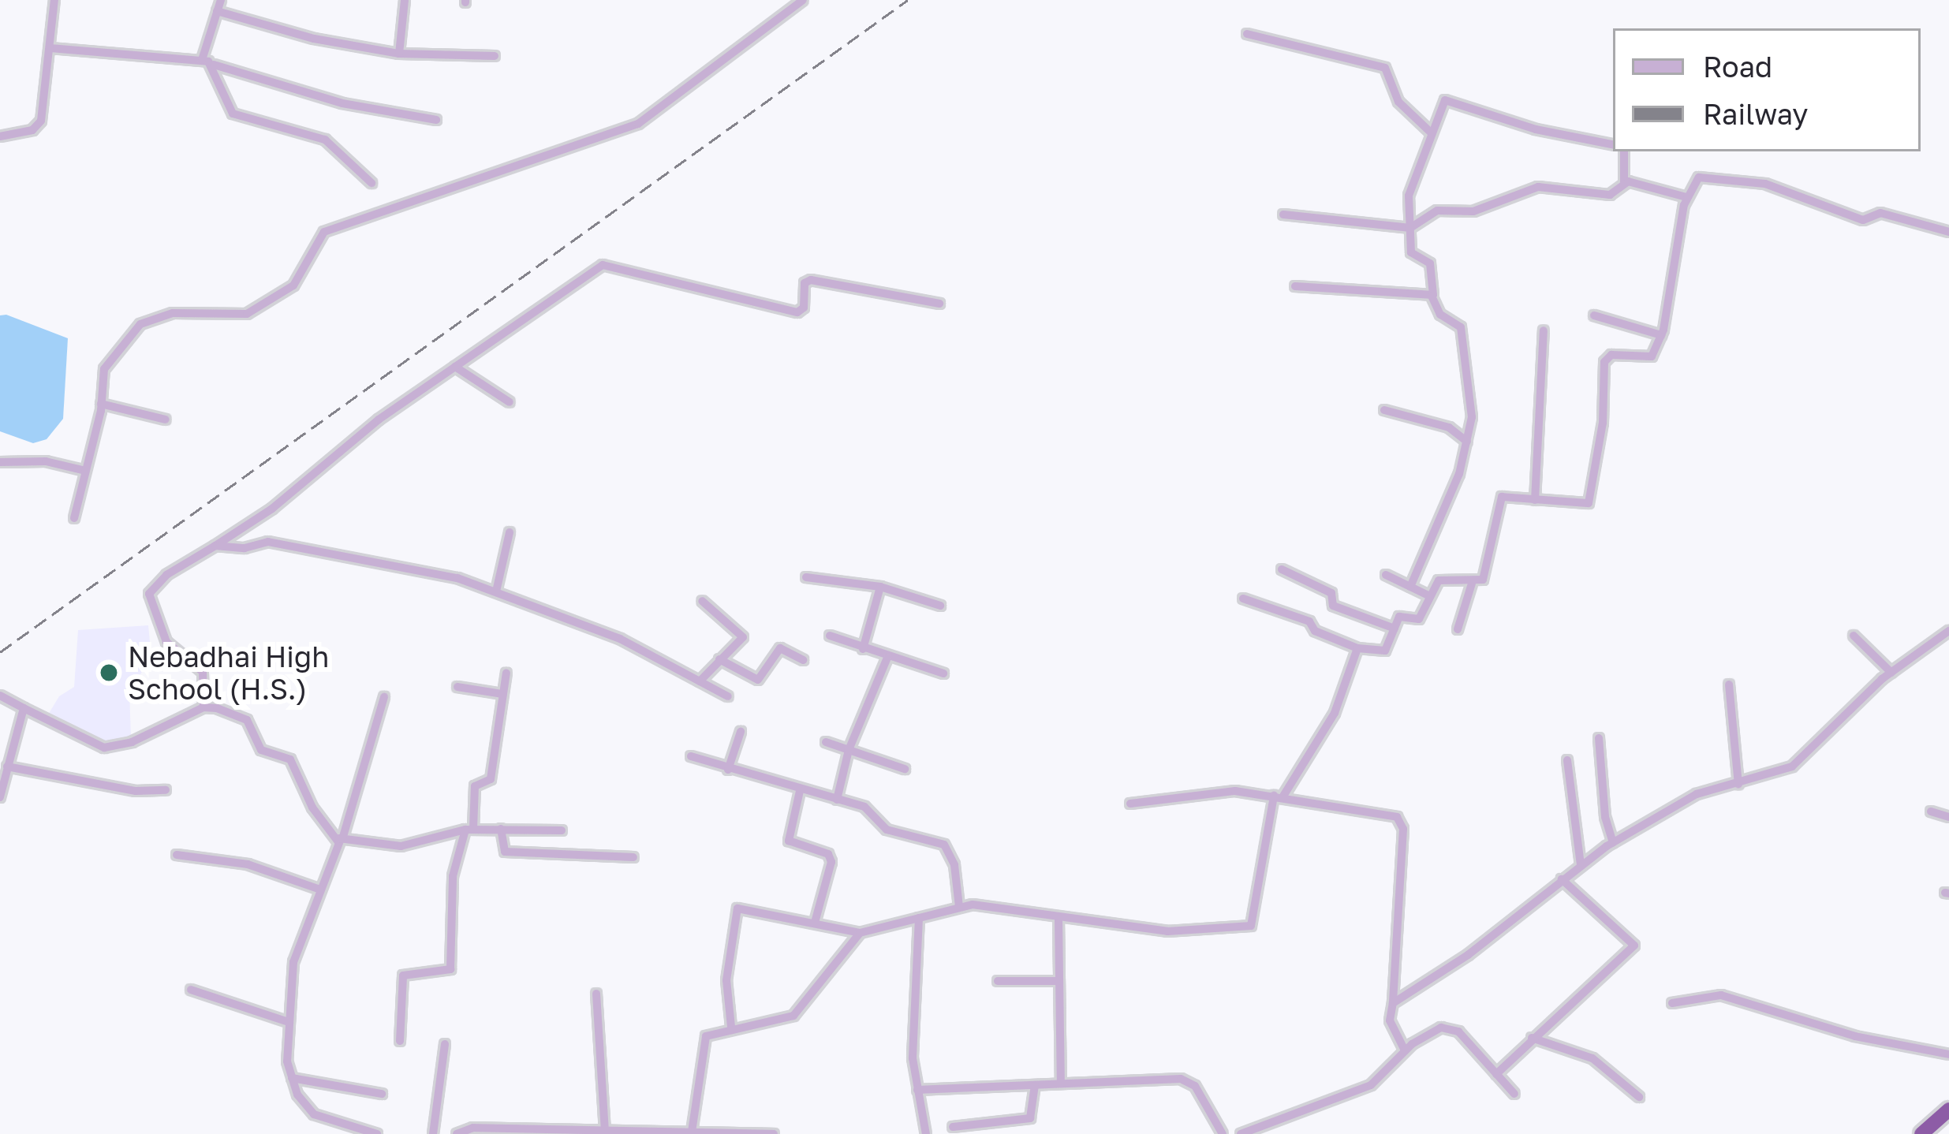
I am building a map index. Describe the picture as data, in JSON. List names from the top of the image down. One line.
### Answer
{"places":["Nebadhai High School (H.S.)"],"legend":["Road","Railway"]}
